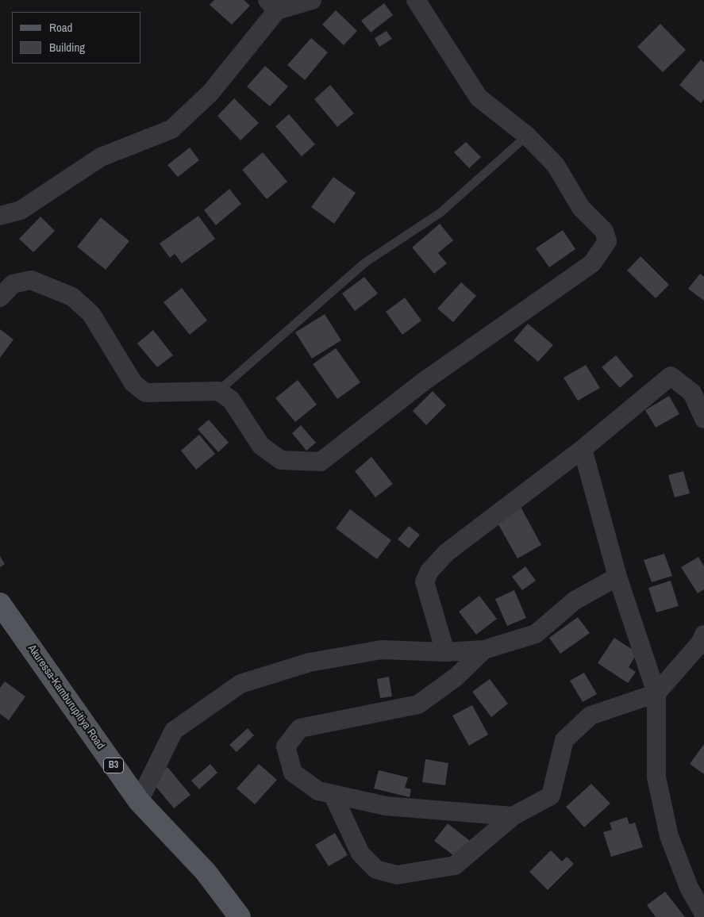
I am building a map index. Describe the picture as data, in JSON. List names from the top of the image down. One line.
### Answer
{"streets":{"main road":["Akuressa-Kamburupitiya Road","B3"]},"legend":["Road","Building"]}
